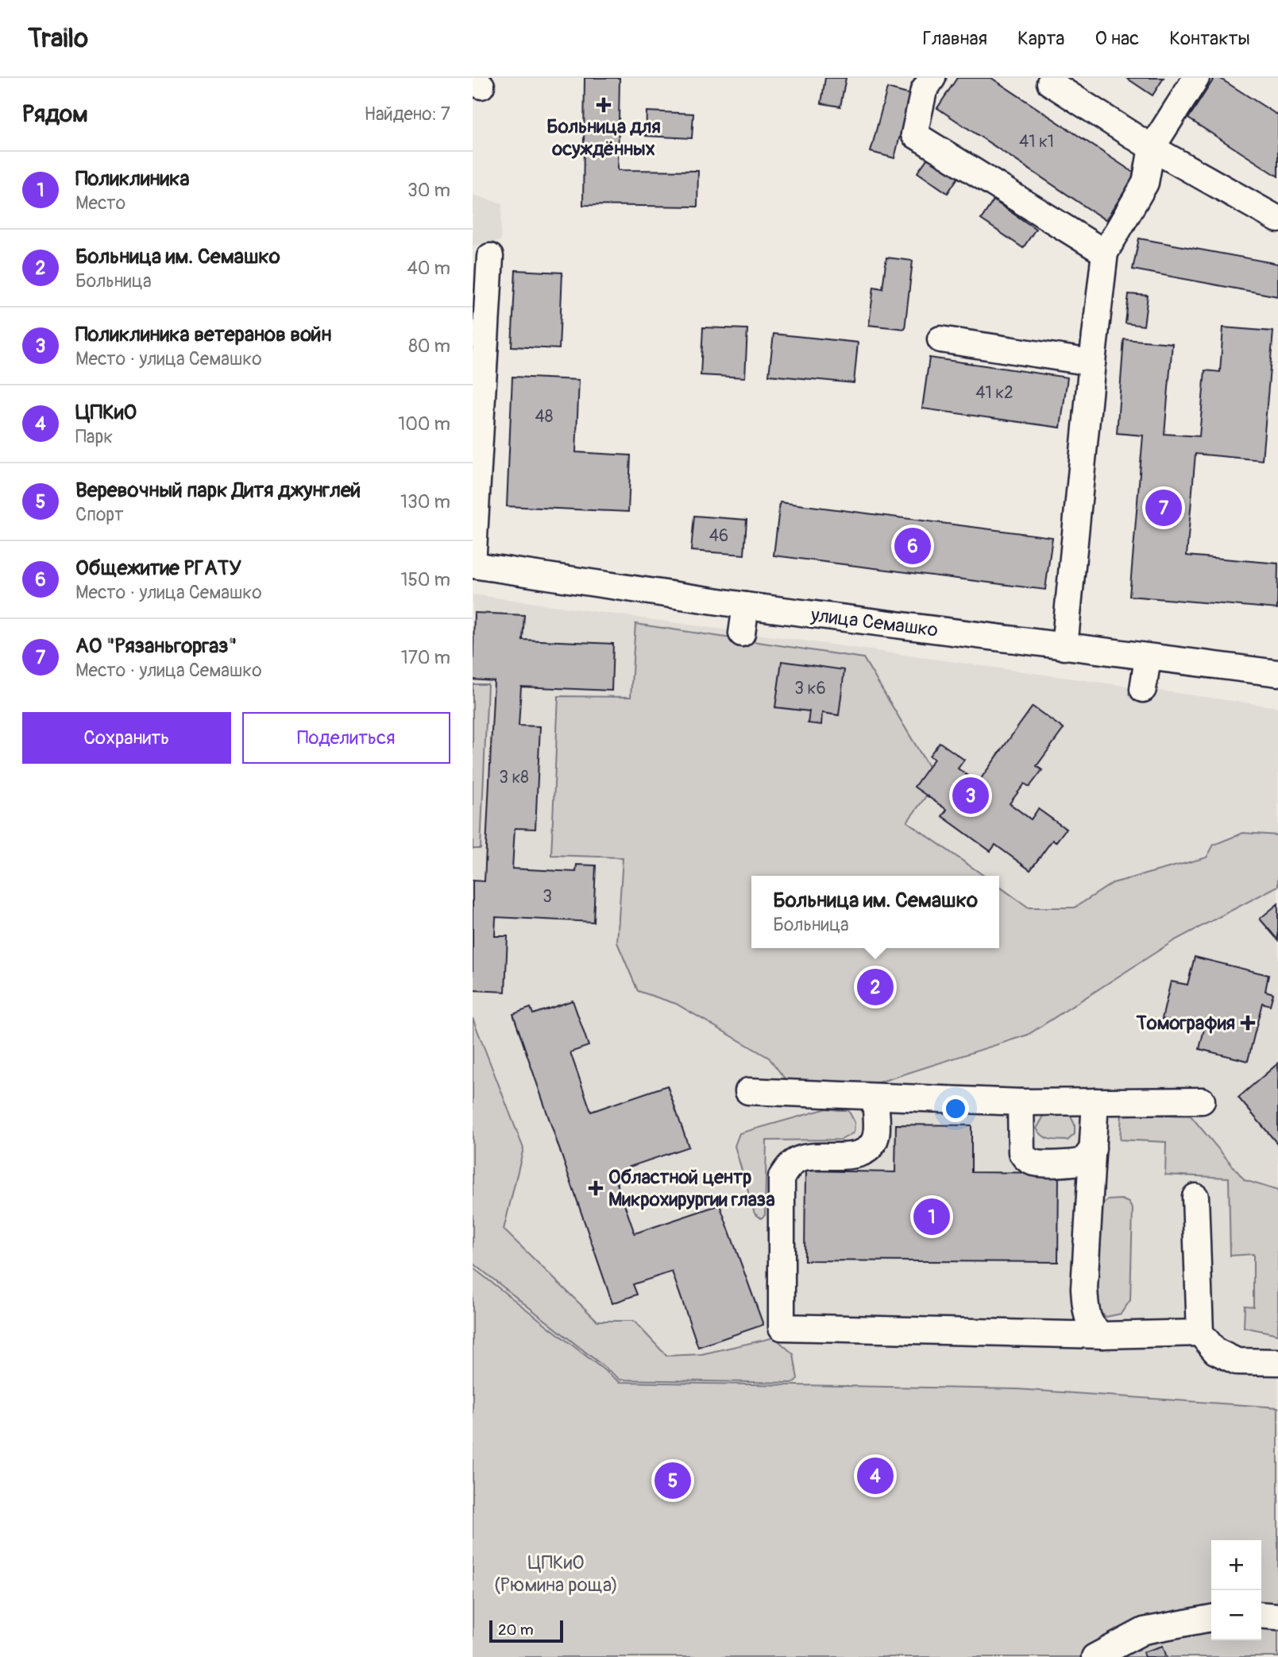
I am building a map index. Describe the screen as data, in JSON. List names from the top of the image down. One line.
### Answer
{"streets":{"street":["улица Семашко"]},"parks":["ЦПКиО (Рюмина роща)"],"places":{"health":["Больница для осуждённых","Томография","Областной центр Микрохирургии глаза"]},"house_numbers":["41 к1","41 к2","48","46","3 к6","3 к8","3"],"scale_bar":"20 m","page":{"header":"Trailo","nav":["Главная","Карта","О нас","Контакты"],"heading":["Рядом","Найдено: 7"],"list":[{"mark":"1","name":"Поликлиника","note":"Место","value":"30 m"},{"mark":"2","name":"Больница им. Семашко","note":"Больница","value":"40 m"},{"mark":"3","name":"Поликлиника ветеранов войн","note":"Место · улица Семашко","value":"80 m"},{"mark":"4","name":"ЦПКиО","note":"Парк","value":"100 m"},{"mark":"5","name":"Веревочный парк Дитя джунглей","note":"Спорт","value":"130 m"},{"mark":"6","name":"Общежитие РГАТУ","note":"Место · улица Семашко","value":"150 m"},{"mark":"7","name":"АО \"Рязаньгоргаз\"","note":"Место · улица Семашко","value":"170 m"}],"pins":["7","6","3","2","1","4","5"],"buttons":["Сохранить","Поделиться"],"popup":["Больница им. Семашко","Больница"],"map_buttons":["+","−"],"scale":"20 m"}}
